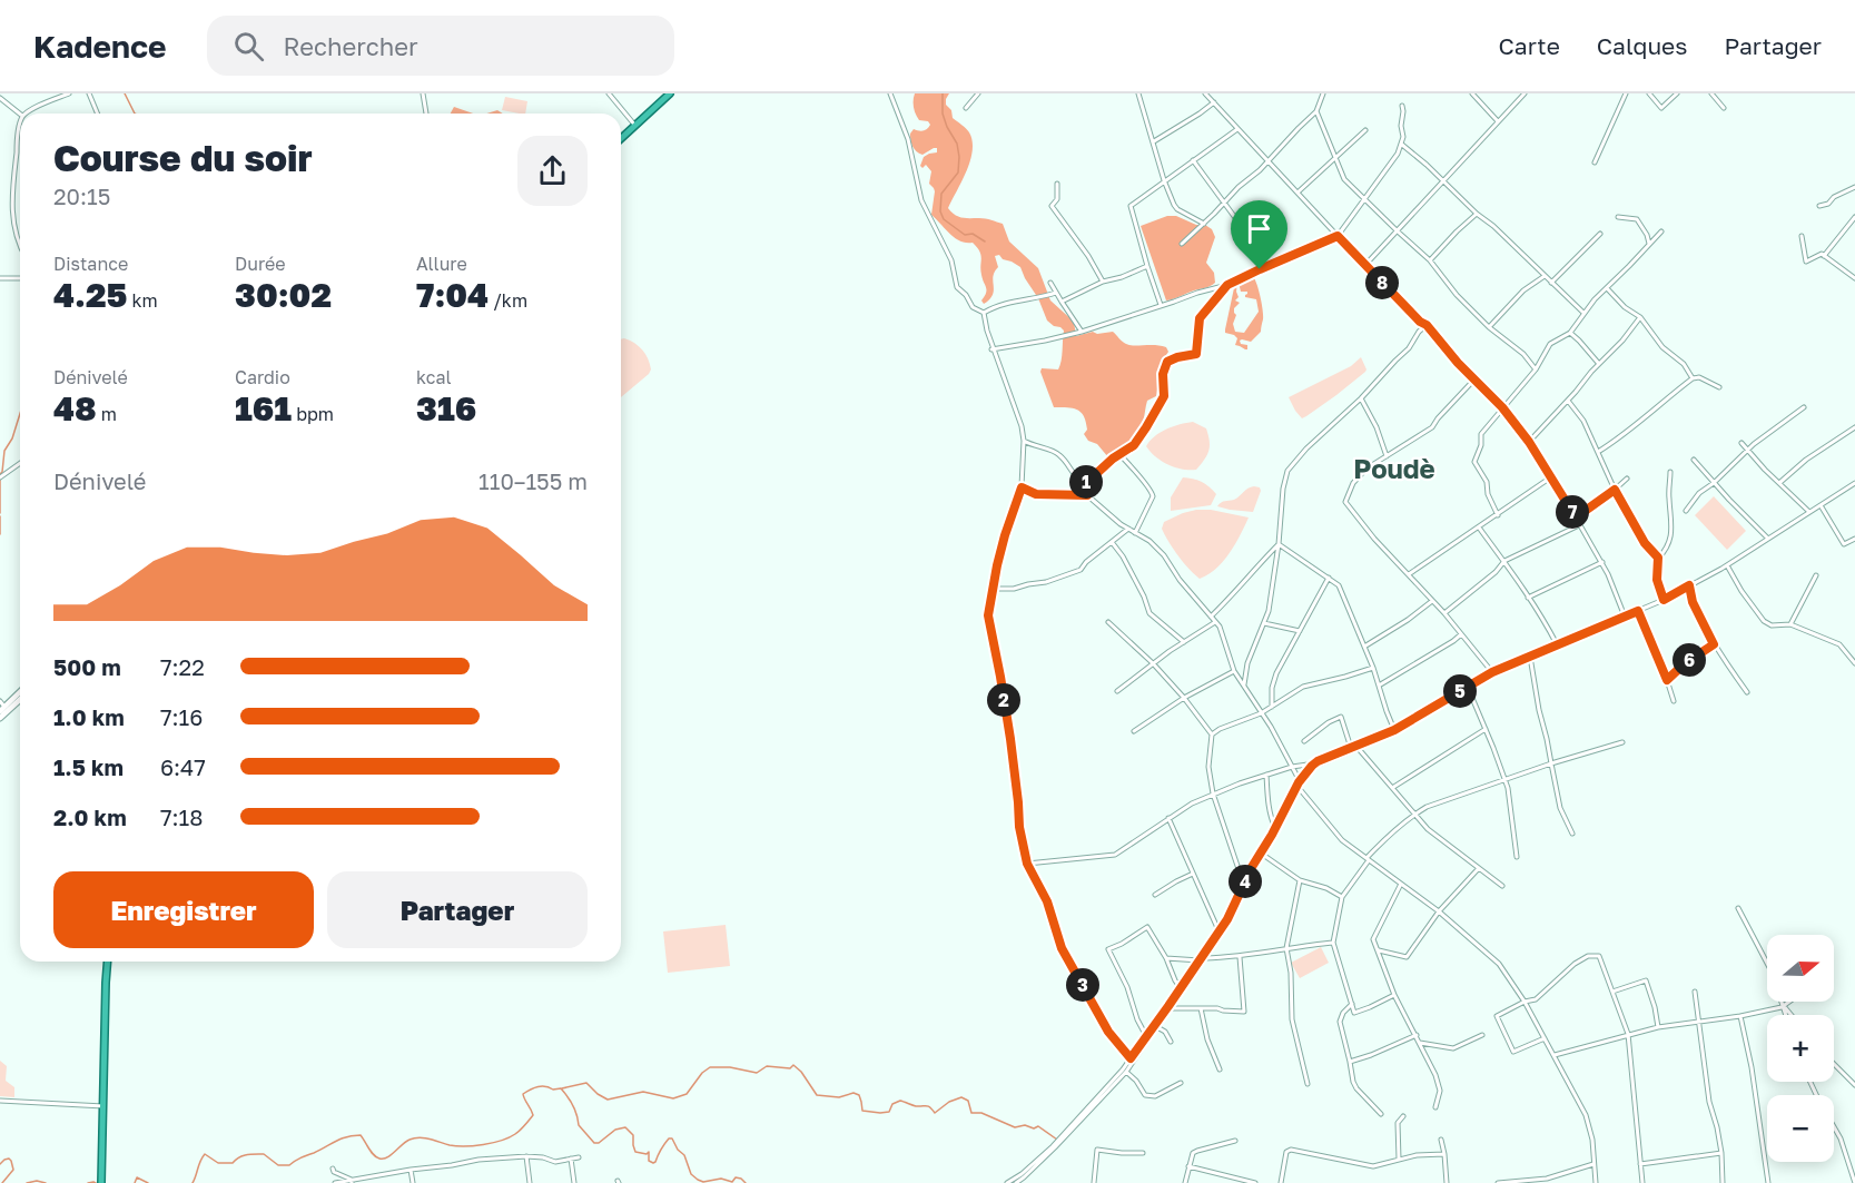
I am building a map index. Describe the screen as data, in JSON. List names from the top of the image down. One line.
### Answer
{"districts":["Poudè"],"north":"right","page":{"header":"Kadence","search":"Rechercher","nav":["Carte","Calques","Partager"],"heading":["Course du soir","20:15"],"stats":[["Distance","4.25 km"],["Durée","30:02"],["Allure","7:04 /km"],["Dénivelé","48 m"],["Cardio","161 bpm"],["kcal","316"]],"pins":["8","1","7","6","5","2","4","3"],"chart":["Dénivelé","110–155 m"],"list":[{"name":"500 m","note":"7:22"},{"name":"1.0 km","note":"7:16"},{"name":"1.5 km","note":"6:47"},{"name":"2.0 km","note":"7:18"}],"buttons":["Enregistrer","Partager"],"map_buttons":["+","−"]}}
